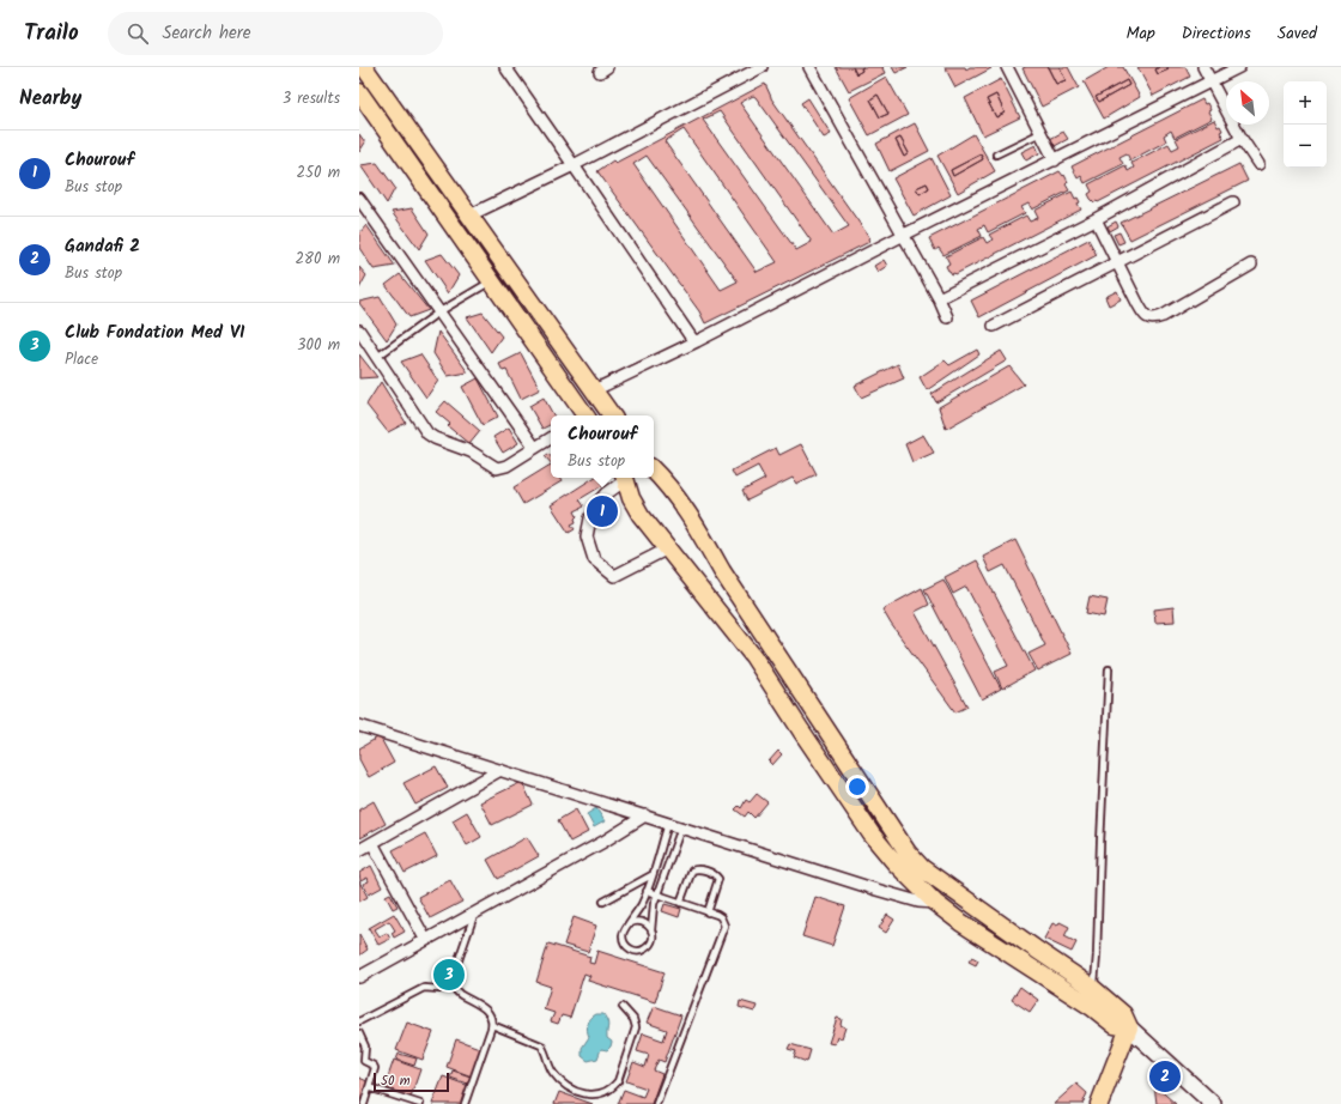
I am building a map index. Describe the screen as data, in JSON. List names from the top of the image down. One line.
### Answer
{"scale_bar":"50 m","north":"top left","page":{"header":"Trailo","search":"Search here","nav":["Map","Directions","Saved"],"heading":["Nearby","3 results"],"map_buttons":["+","−"],"list":[{"mark":"1","name":"Chourouf","note":"Bus stop","value":"250 m"},{"mark":"2","name":"Gandafi 2","note":"Bus stop","value":"280 m"},{"mark":"3","name":"Club Fondation Med VI","note":"Place","value":"300 m"}],"popup":["Chourouf","Bus stop"],"pins":["1","3","2"],"scale":"50 m"}}
